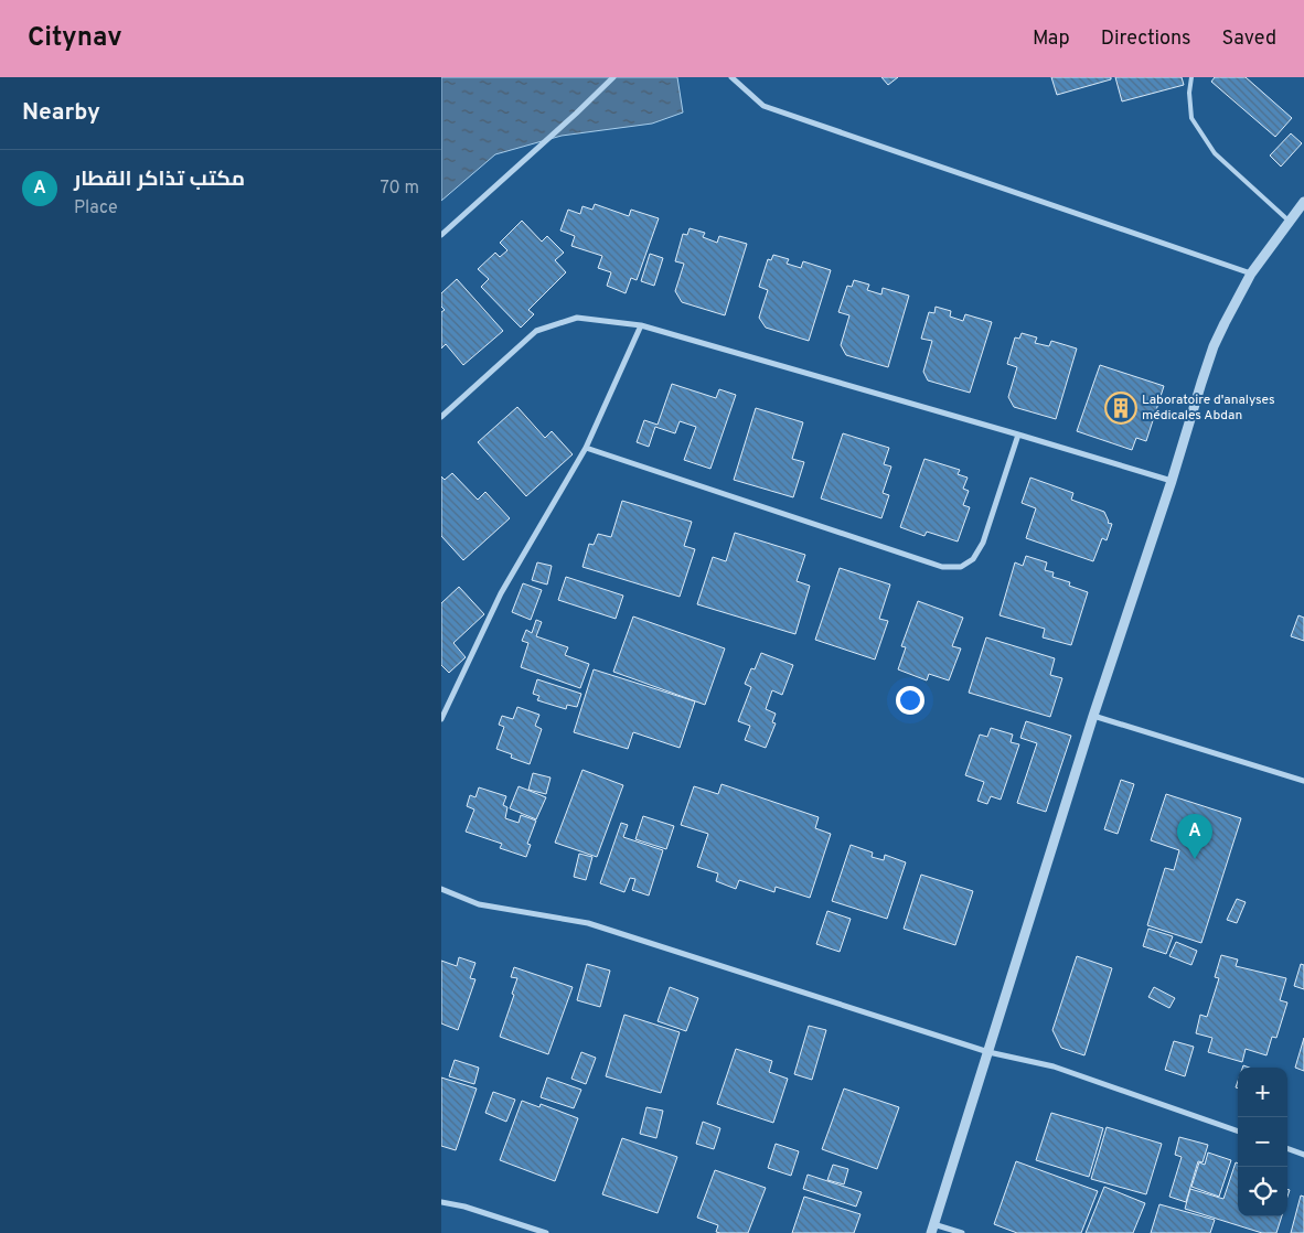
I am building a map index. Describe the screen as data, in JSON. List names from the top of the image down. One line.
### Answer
{"places":{"building":["Laboratoire d'analyses médicales Abdan"]},"page":{"header":"Citynav","nav":["Map","Directions","Saved"],"heading":"Nearby","list":[{"mark":"A","name":"مكتب تذاكر القطار","note":"Place","value":"70 m"}],"pins":"A","map_buttons":["+","−"]}}
